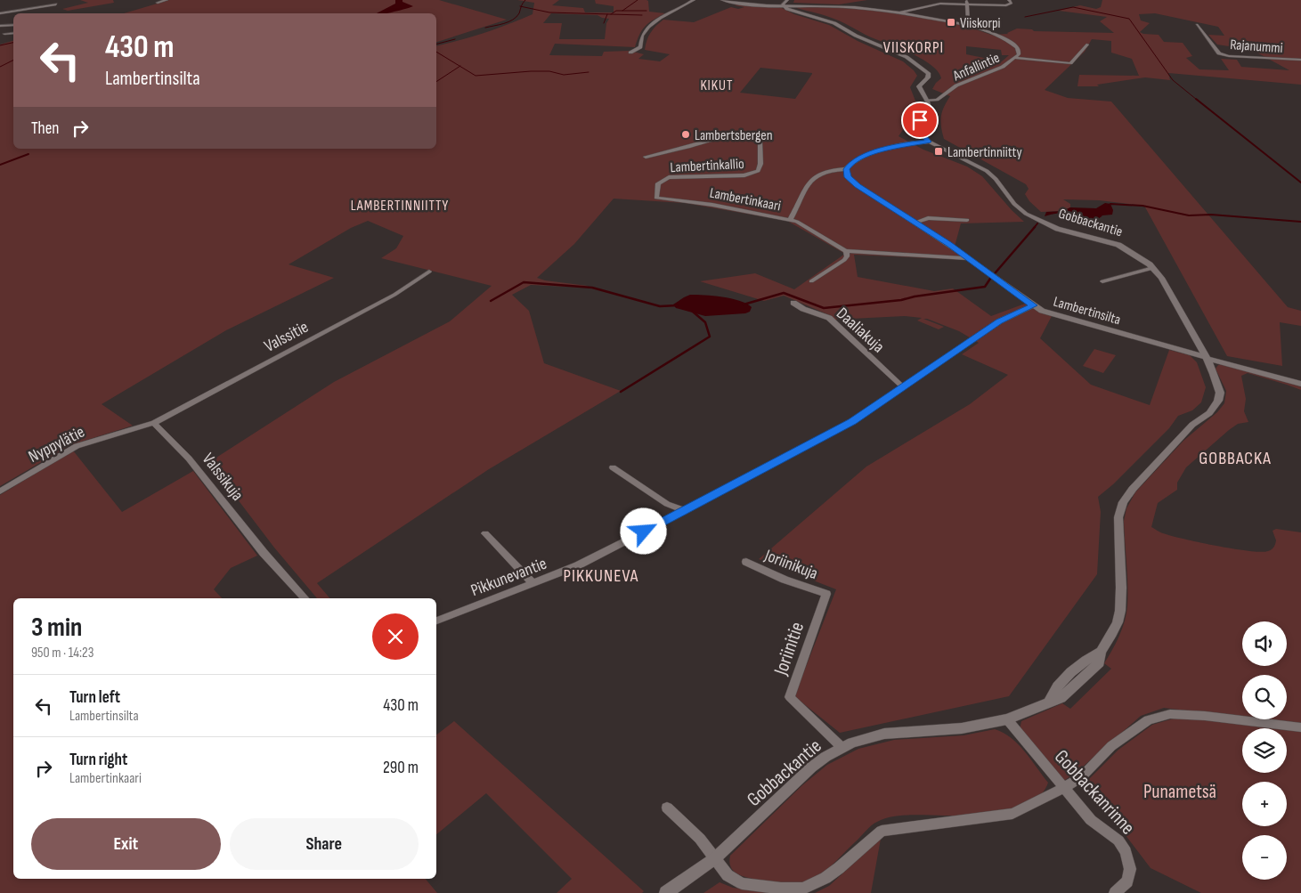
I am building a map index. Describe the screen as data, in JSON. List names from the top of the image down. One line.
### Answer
{"streets":{"street":["Rajanummi","Anfallintie","Lambertinkallio","Lambertinkaari","Gobbackantie","Lambertinsilta","Daaliakuja","Valssitie","Nyppylätie","Valssikuja","Joriinikuja","Pikkunevantie","Joriinitie","Gobbackanrinne"]},"crossings":[["Lambertinkallio","Lambertinkaari"],["Lambertinkaari","Gobbackantie"],["Lambertinkaari","Lambertinsilta"],["Gobbackantie","Lambertinsilta"],["Gobbackantie","Joriinitie"],["Gobbackantie","Gobbackanrinne"],["Lambertinsilta","Pikkunevantie"],["Daaliakuja","Pikkunevantie"],["Valssitie","Nyppylätie"],["Valssitie","Valssikuja"],["Nyppylätie","Valssikuja"],["Joriinikuja","Joriinitie"]],"districts":["VIISKORPI","KIKUT","LAMBERTINNIITTY","GOBBACKA","PIKKUNEVA"],"parks":["Punametsä"],"places":{"transit":["Viiskorpi","Lambertinniitty"],"other":["Lambertsbergen"]},"page":{"turn":["430 m","Lambertinsilta"],"then":"Then","heading":["3 min","950 m · 14:23"],"map_buttons":["+","−"],"list":[{"name":"Turn left","note":"Lambertinsilta","value":"430 m"},{"name":"Turn right","note":"Lambertinkaari","value":"290 m"}],"buttons":["Exit","Share"]}}
